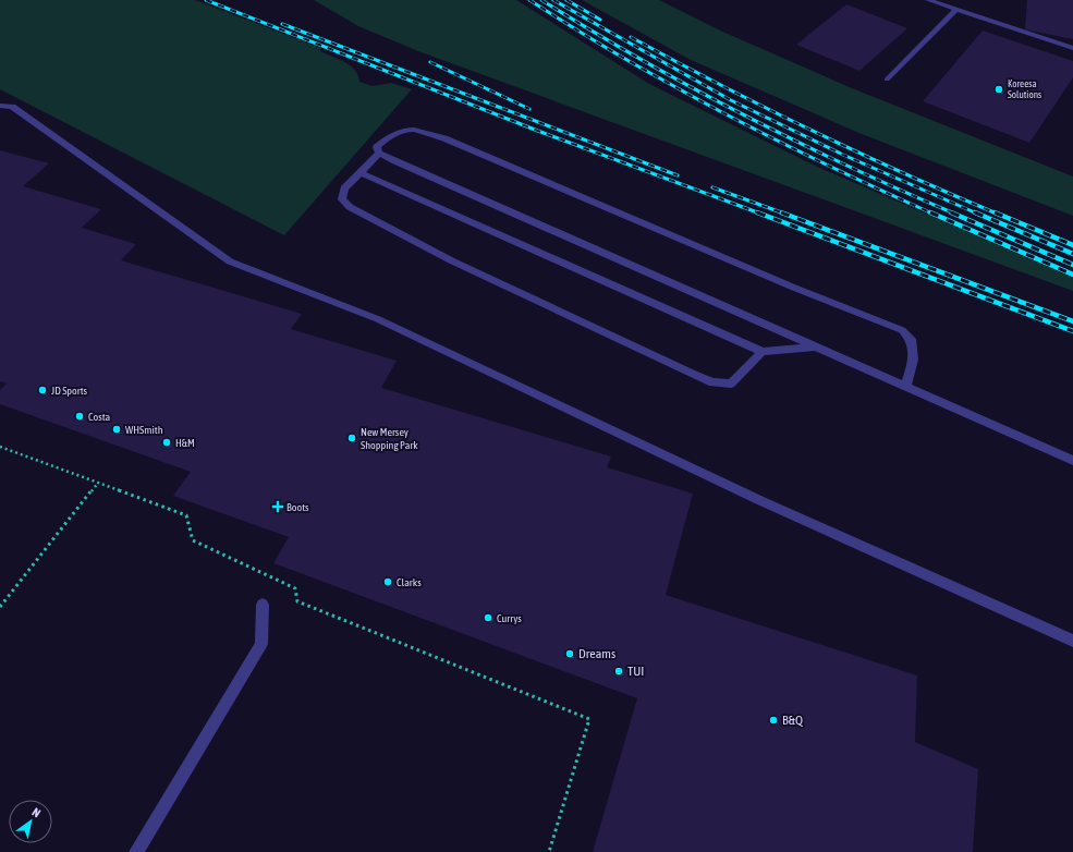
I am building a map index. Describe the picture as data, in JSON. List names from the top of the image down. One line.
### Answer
{"places":{"other":["Koreesa Solutions","JD Sports","Costa","WHSmith","New Mersey Shopping Park","H&M","Clarks","Currys","Dreams","TUI","B&Q"],"health":["Boots"]},"north":"top right"}
